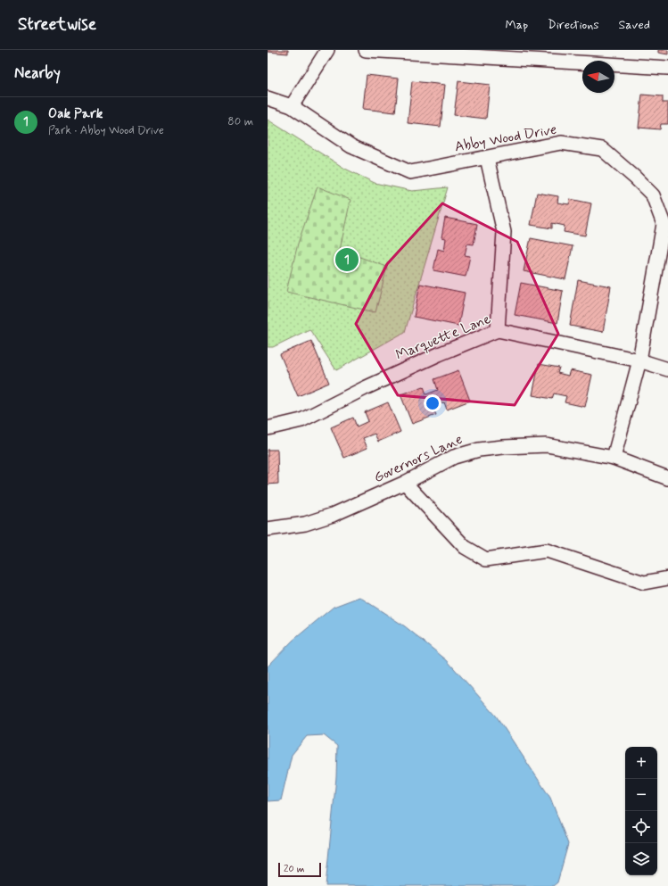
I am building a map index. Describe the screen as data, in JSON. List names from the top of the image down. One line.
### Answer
{"streets":{"street":["Abby Wood Drive","Marquette Lane","Governors Lane"]},"crossings":[["Abby Wood Drive","Marquette Lane"],["Abby Wood Drive","Governors Lane"]],"scale_bar":"20 m","north":"left","page":{"header":"Streetwise","nav":["Map","Directions","Saved"],"heading":"Nearby","list":[{"mark":"1","name":"Oak Park","note":"Park · Abby Wood Drive","value":"80 m"}],"pins":"1","map_buttons":["+","−"],"scale":"20 m"}}
